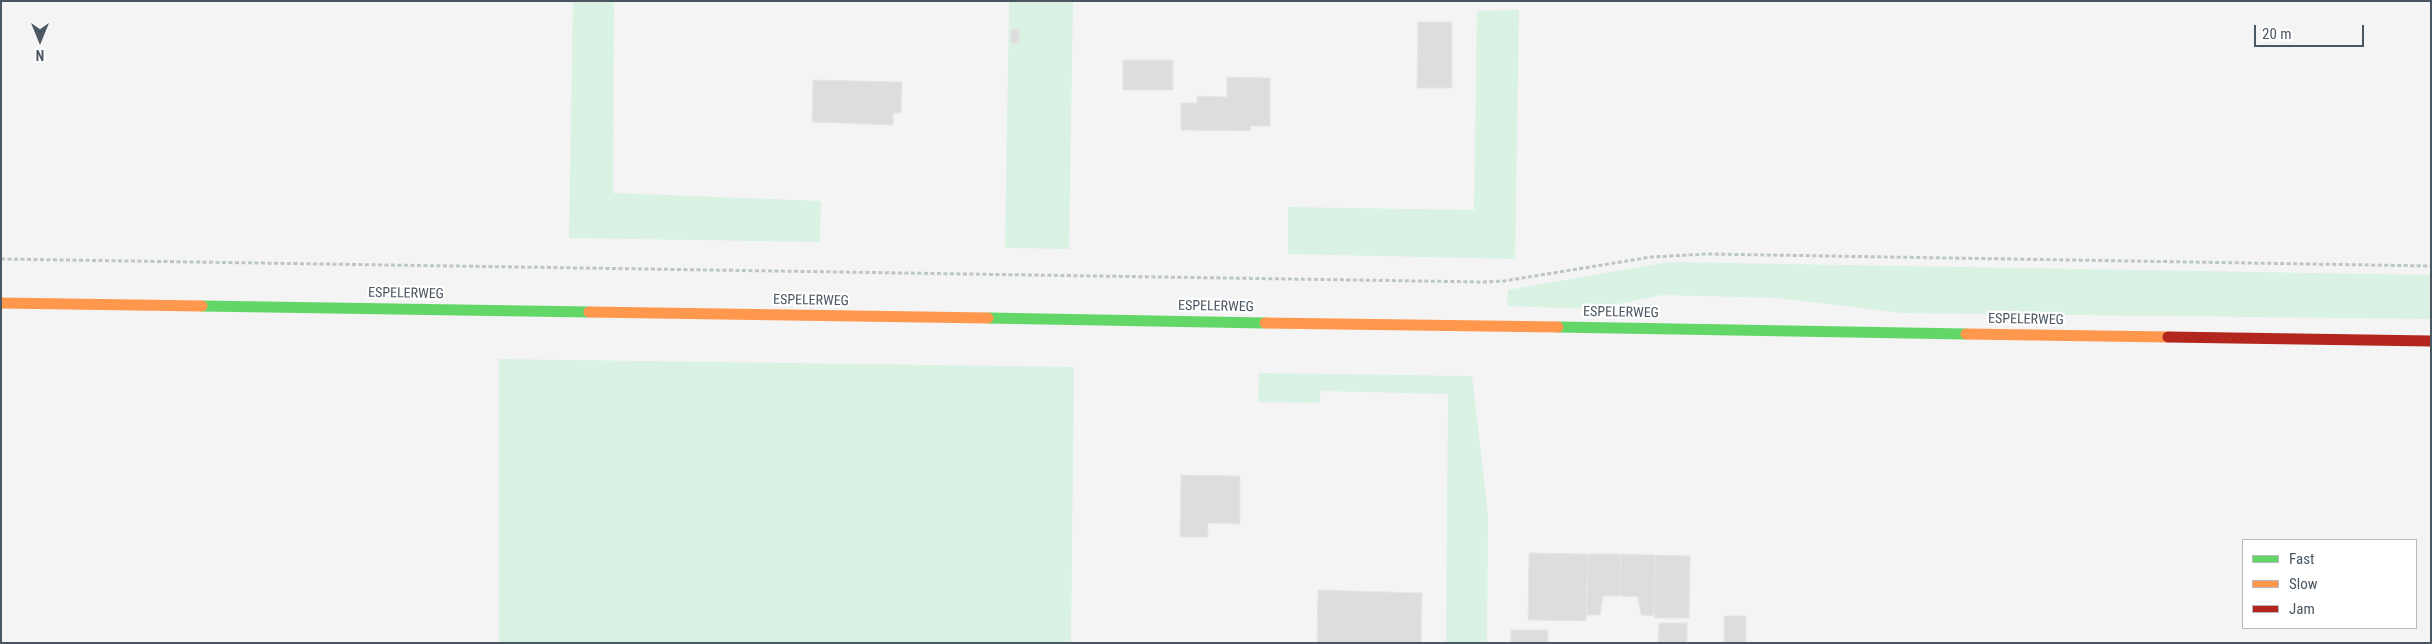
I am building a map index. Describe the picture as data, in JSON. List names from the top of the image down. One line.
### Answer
{"streets":{"main road":["ESPELERWEG"]},"legend":["Fast","Slow","Jam"],"scale_bar":"20 m","north":"bottom"}
